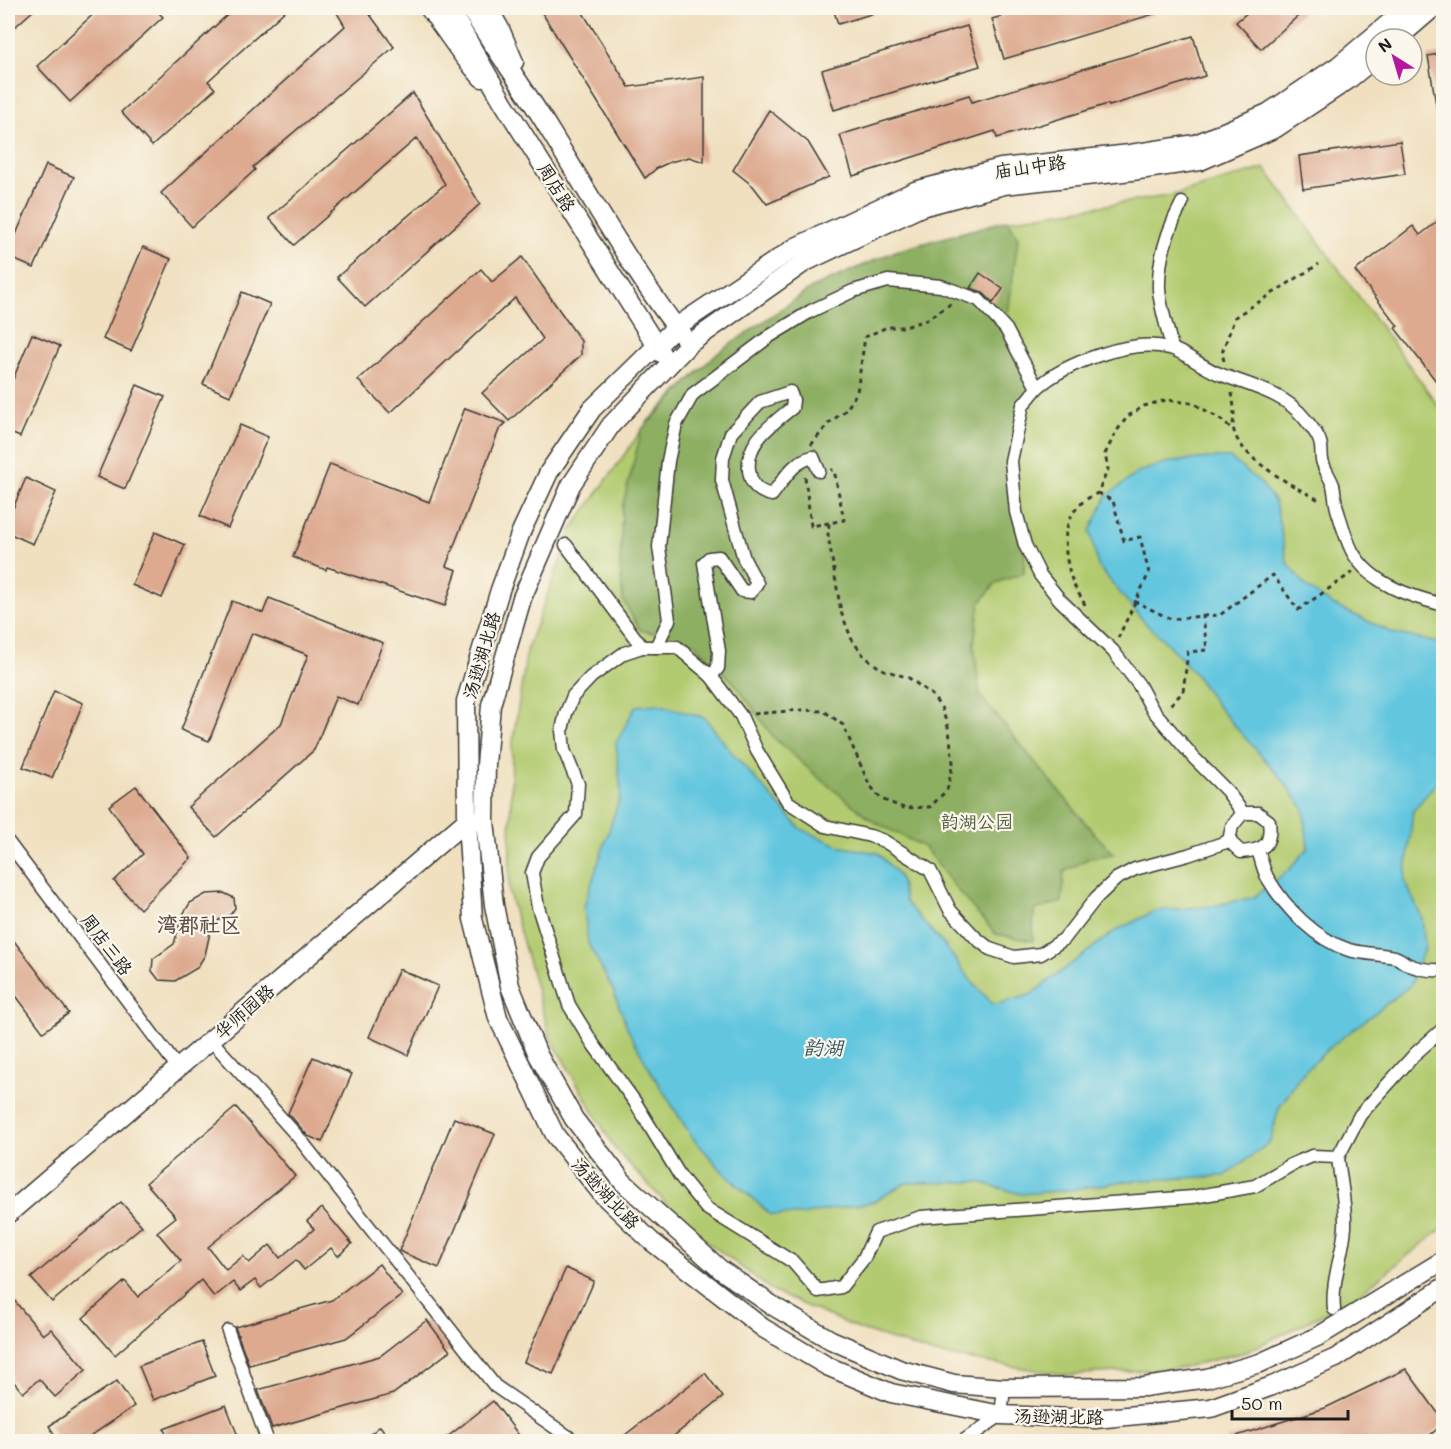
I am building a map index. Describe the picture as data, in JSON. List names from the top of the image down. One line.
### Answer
{"streets":{"street":["庙山中路","周店路","汤逊湖北路","周店三路","华师园路"]},"crossings":[["庙山中路","周店路"],["庙山中路","汤逊湖北路"],["周店路","汤逊湖北路"],["汤逊湖北路","华师园路"],["周店三路","华师园路"]],"districts":["湾郡社区"],"water":["韵湖"],"parks":["韵湖公园"],"scale_bar":"50 m","north":"top left"}
